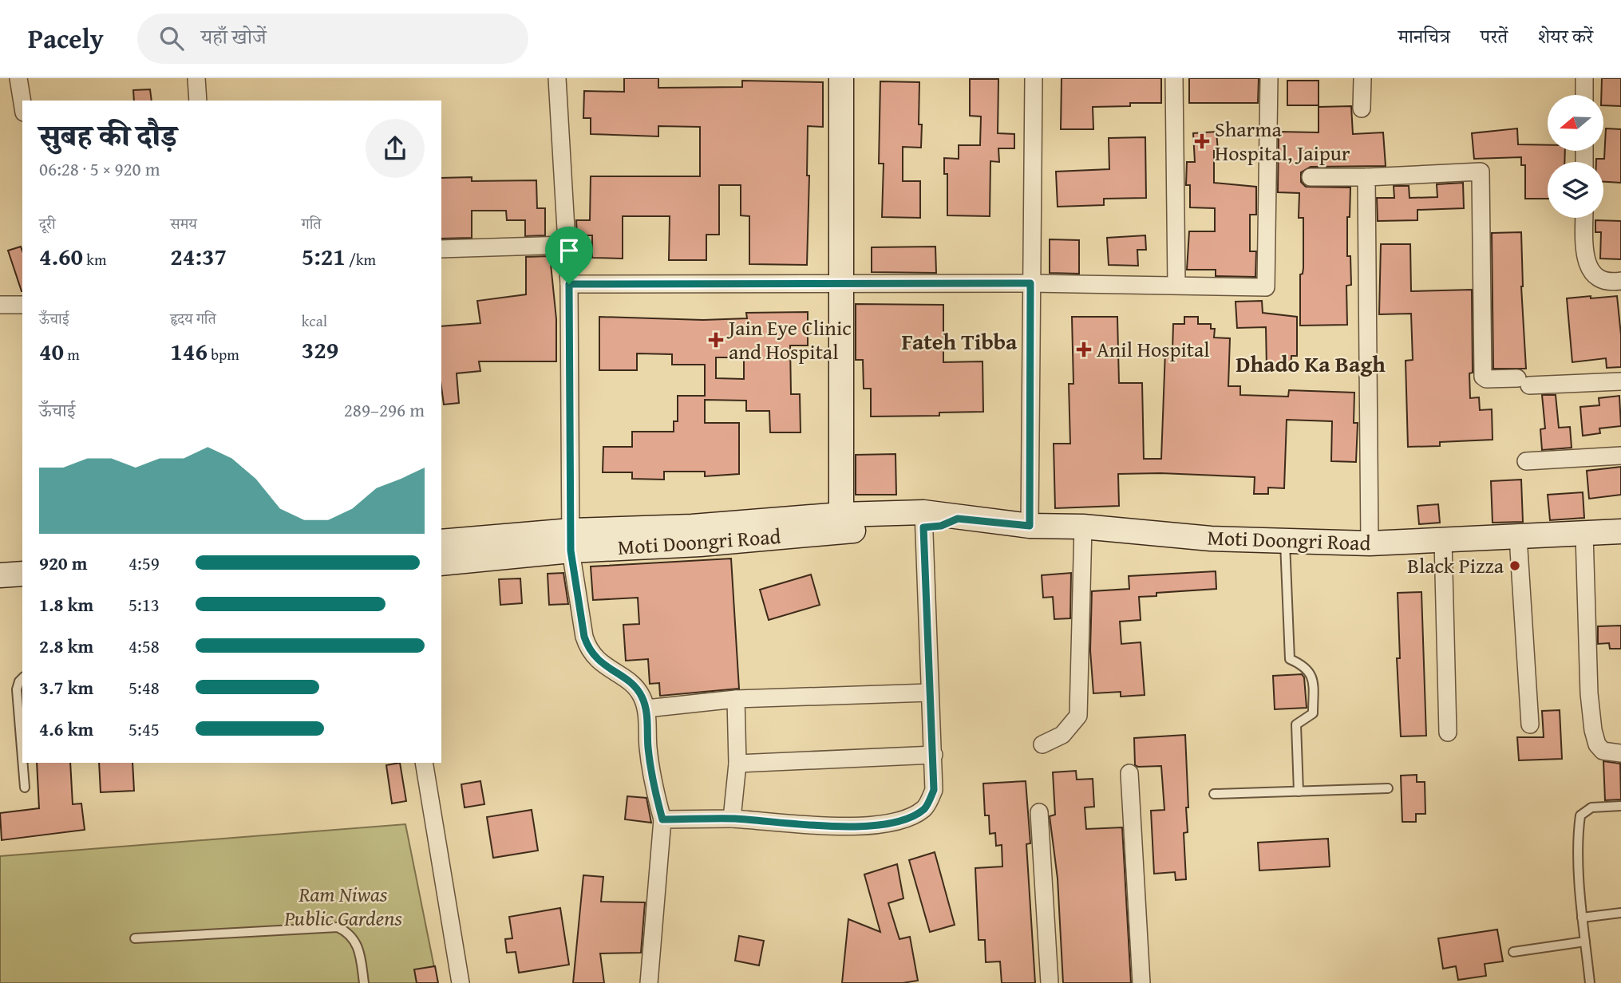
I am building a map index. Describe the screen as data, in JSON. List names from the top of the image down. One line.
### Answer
{"streets":{"street":["Moti Doongri Road"]},"districts":["Fateh Tibba","Dhado Ka Bagh"],"parks":["Ram Niwas Public Gardens"],"places":{"health":["Sharma Hospital, Jaipur","Jain Eye Clinic and Hospital","Anil Hospital"],"other":["Black Pizza"]},"north":"left","page":{"header":"Pacely","search":"यहाँ खोजें","nav":["मानचित्र","परतें","शेयर करें"],"heading":["सुबह की दौड़","06:28 · 5 × 920 m"],"stats":[["दूरी","4.60 km"],["समय","24:37"],["गति","5:21 /km"],["ऊँचाई","40 m"],["हृदय गति","146 bpm"],["kcal","329"]],"chart":["ऊँचाई","289–296 m"],"list":[{"name":"920 m","note":"4:59"},{"name":"1.8 km","note":"5:13"},{"name":"2.8 km","note":"4:58"},{"name":"3.7 km","note":"5:48"},{"name":"4.6 km","note":"5:45"}]}}
